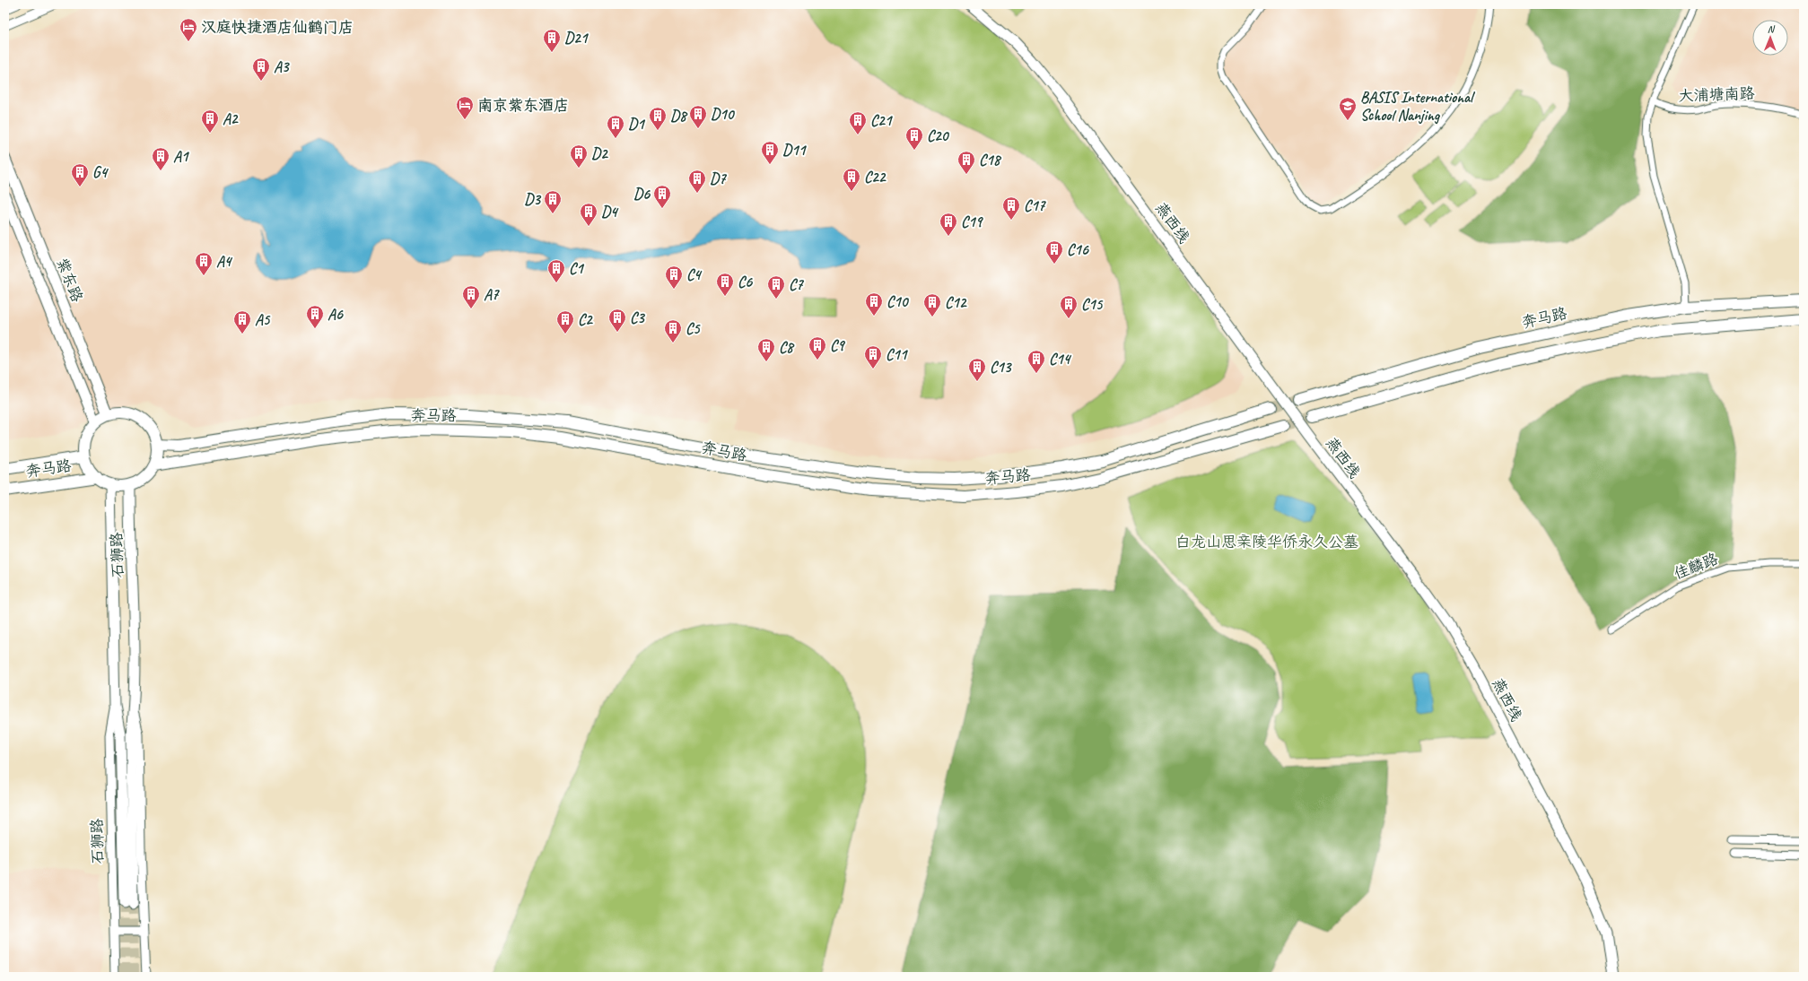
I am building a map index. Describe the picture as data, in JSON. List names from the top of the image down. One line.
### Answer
{"streets":{"main road":["燕西线","紫东路","奔马路","石狮路"],"street":["大浦塘南路","佳麟路"]},"crossings":[["紫东路","奔马路"],["紫东路","石狮路"],["奔马路","石狮路"]],"parks":["白龙山思亲陵华侨永久公墓"],"places":{"hotel":["汉庭快捷酒店仙鹤门店","南京紫东酒店"],"building":["D21","A3","D10","D8","A2","C21","D1","C20","D11","D2","A1","C18","G4","C22","D7","D6","D3","C17","D4","C19","C16","A4","C1","C4","C6","C7","A7","C10","C12","C15","A6","C3","A5","C2","C5","C9","C8","C11","C14","C13"],"school or university":["BASIS International School Nanjing"]},"north":"top"}
